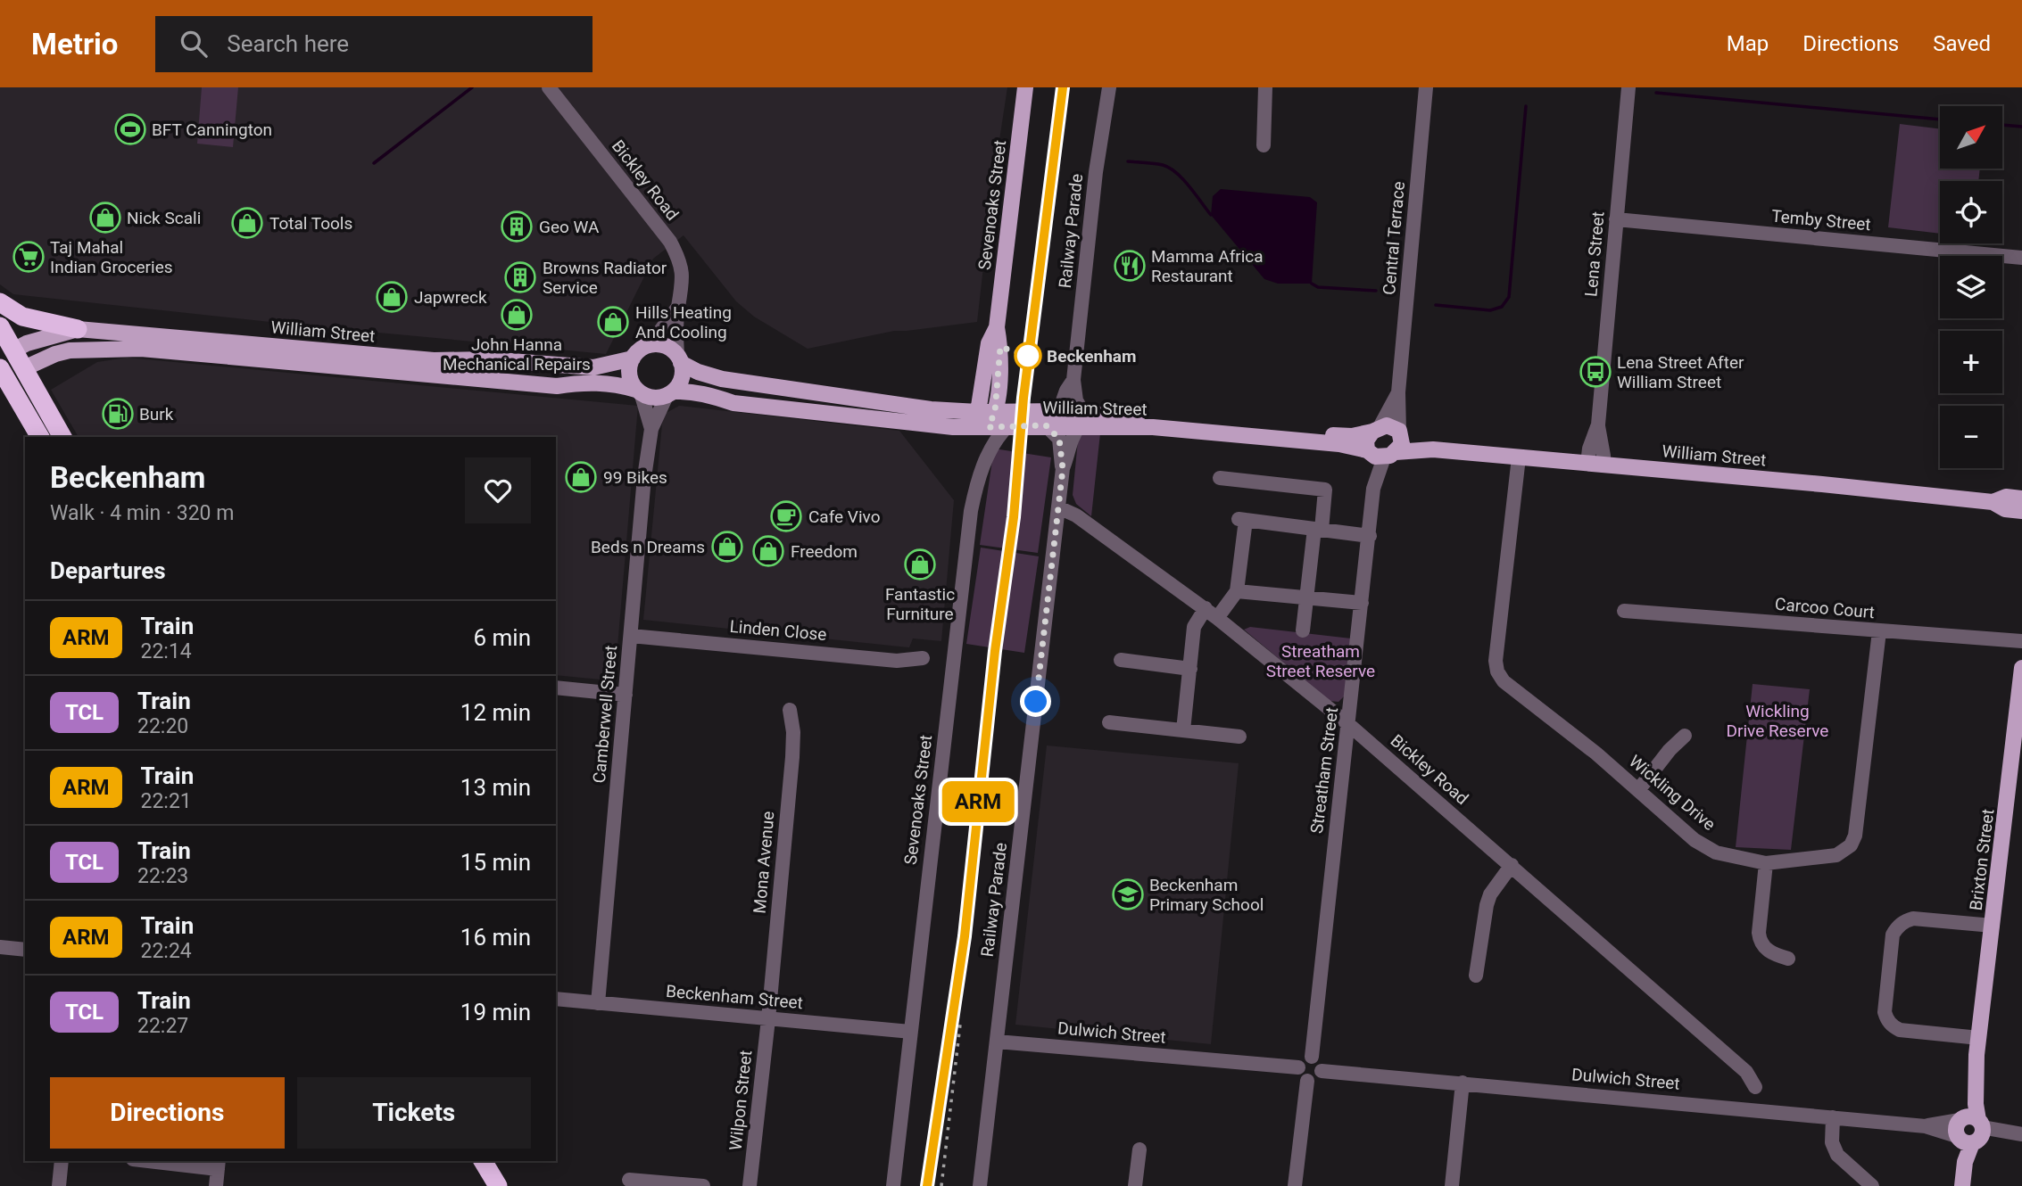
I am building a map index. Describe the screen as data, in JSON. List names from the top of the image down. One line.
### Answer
{"streets":{"main road":["Sevenoaks Street","William Street","Brixton Street"],"street":["Bickley Road","Temby Street","Railway Parade","Central Terrace","Lena Street","Carcoo Court","Linden Close","Camberwell Street","Streatham Street","Wickling Drive","Mona Avenue","Beckenham Street","Dulwich Street","Wilpon Street"]},"crossings":[["Bickley Road","Railway Parade"],["Bickley Road","William Street"],["Bickley Road","Camberwell Street"],["Bickley Road","Streatham Street"],["Sevenoaks Street","William Street"],["Sevenoaks Street","Beckenham Street"],["Temby Street","Lena Street"],["Railway Parade","William Street"],["Railway Parade","Dulwich Street"],["Central Terrace","William Street"],["Lena Street","William Street"],["William Street","Camberwell Street"],["William Street","Streatham Street"],["William Street","Wickling Drive"],["Carcoo Court","Wickling Drive"],["Linden Close","Camberwell Street"],["Camberwell Street","Beckenham Street"],["Streatham Street","Dulwich Street"],["Brixton Street","Dulwich Street"],["Mona Avenue","Beckenham Street"],["Mona Avenue","Wilpon Street"],["Beckenham Street","Wilpon Street"]],"parks":["Streatham Street Reserve","Wickling Drive Reserve"],"places":{"sports":["BFT Cannington"],"shop":["Nick Scali","Total Tools","Japwreck","John Hanna Mechanical Repairs","Hills Heating And Cooling","99 Bikes","Beds n Dreams","Freedom","Fantastic Furniture"],"building":["Geo WA","Browns Radiator Service"],"supermarket":["Taj Mahal Indian Groceries"],"restaurant":["Mamma Africa Restaurant"],"other":["Beckenham"],"bus stop":["Lena Street After William Street"],"fuel station":["Burk"],"cafe":["Cafe Vivo"],"school or university":["Beckenham Primary School"]},"north":"top right","page":{"header":"Metrio","search":"Search here","nav":["Map","Directions","Saved"],"on_map":"ARM","map_buttons":["+","−"],"heading":[["Beckenham","Walk · 4 min · 320 m"],"Departures"],"list":[{"mark":"ARM","name":"Train","note":"22:14","value":"6 min"},{"mark":"TCL","name":"Train","note":"22:20","value":"12 min"},{"mark":"ARM","name":"Train","note":"22:21","value":"13 min"},{"mark":"TCL","name":"Train","note":"22:23","value":"15 min"},{"mark":"ARM","name":"Train","note":"22:24","value":"16 min"},{"mark":"TCL","name":"Train","note":"22:27","value":"19 min"}],"buttons":["Directions","Tickets"]}}
